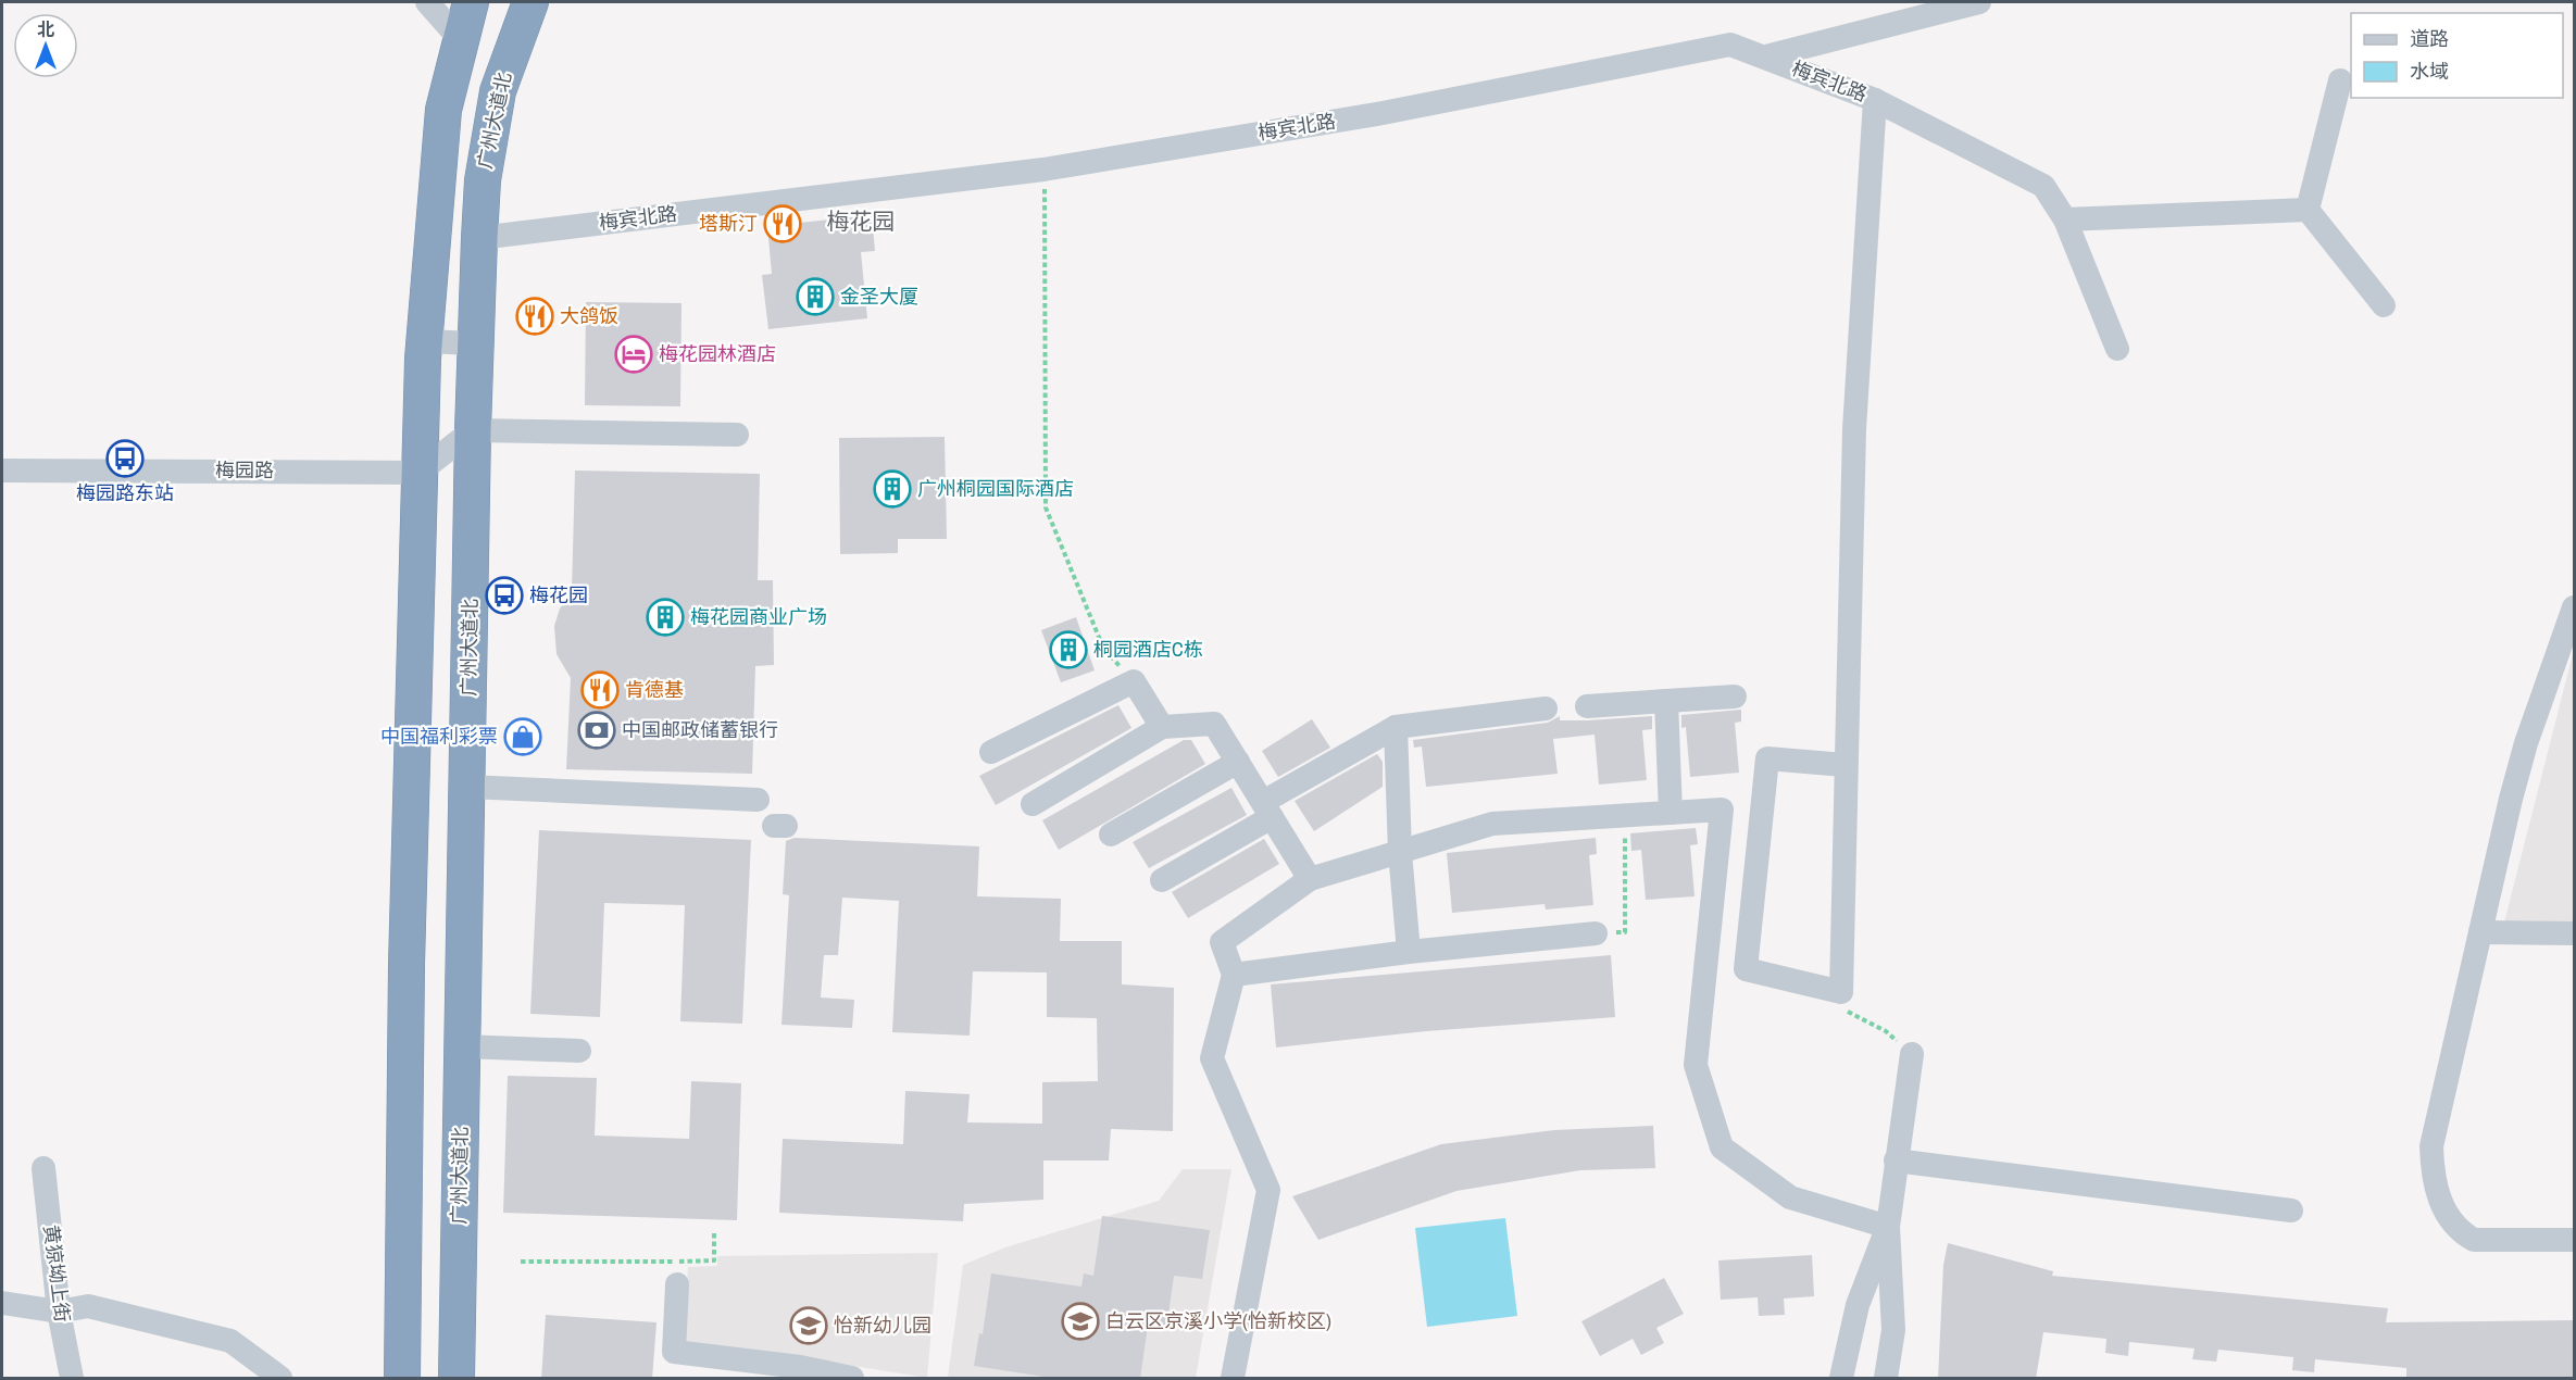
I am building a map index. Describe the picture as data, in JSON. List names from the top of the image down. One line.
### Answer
{"streets":{"highway":["广州大道北"],"street":["梅宾北路","梅园路","黄猄坳上街"]},"crossings":[["梅宾北路","广州大道北"]],"districts":["梅花园"],"places":{"restaurant":["塔斯汀","大鸽饭","肯德基"],"building":["金圣大厦","广州桐园国际酒店","梅花园商业广场","桐园酒店C栋"],"hotel":["梅花园林酒店"],"bus stop":["梅园路东站","梅花园"],"bank":["中国邮政储蓄银行"],"shop":["中国福利彩票"],"school or university":["白云区京溪小学(怡新校区)","怡新幼儿园"]},"legend":["道路","水域"],"north":"top"}
